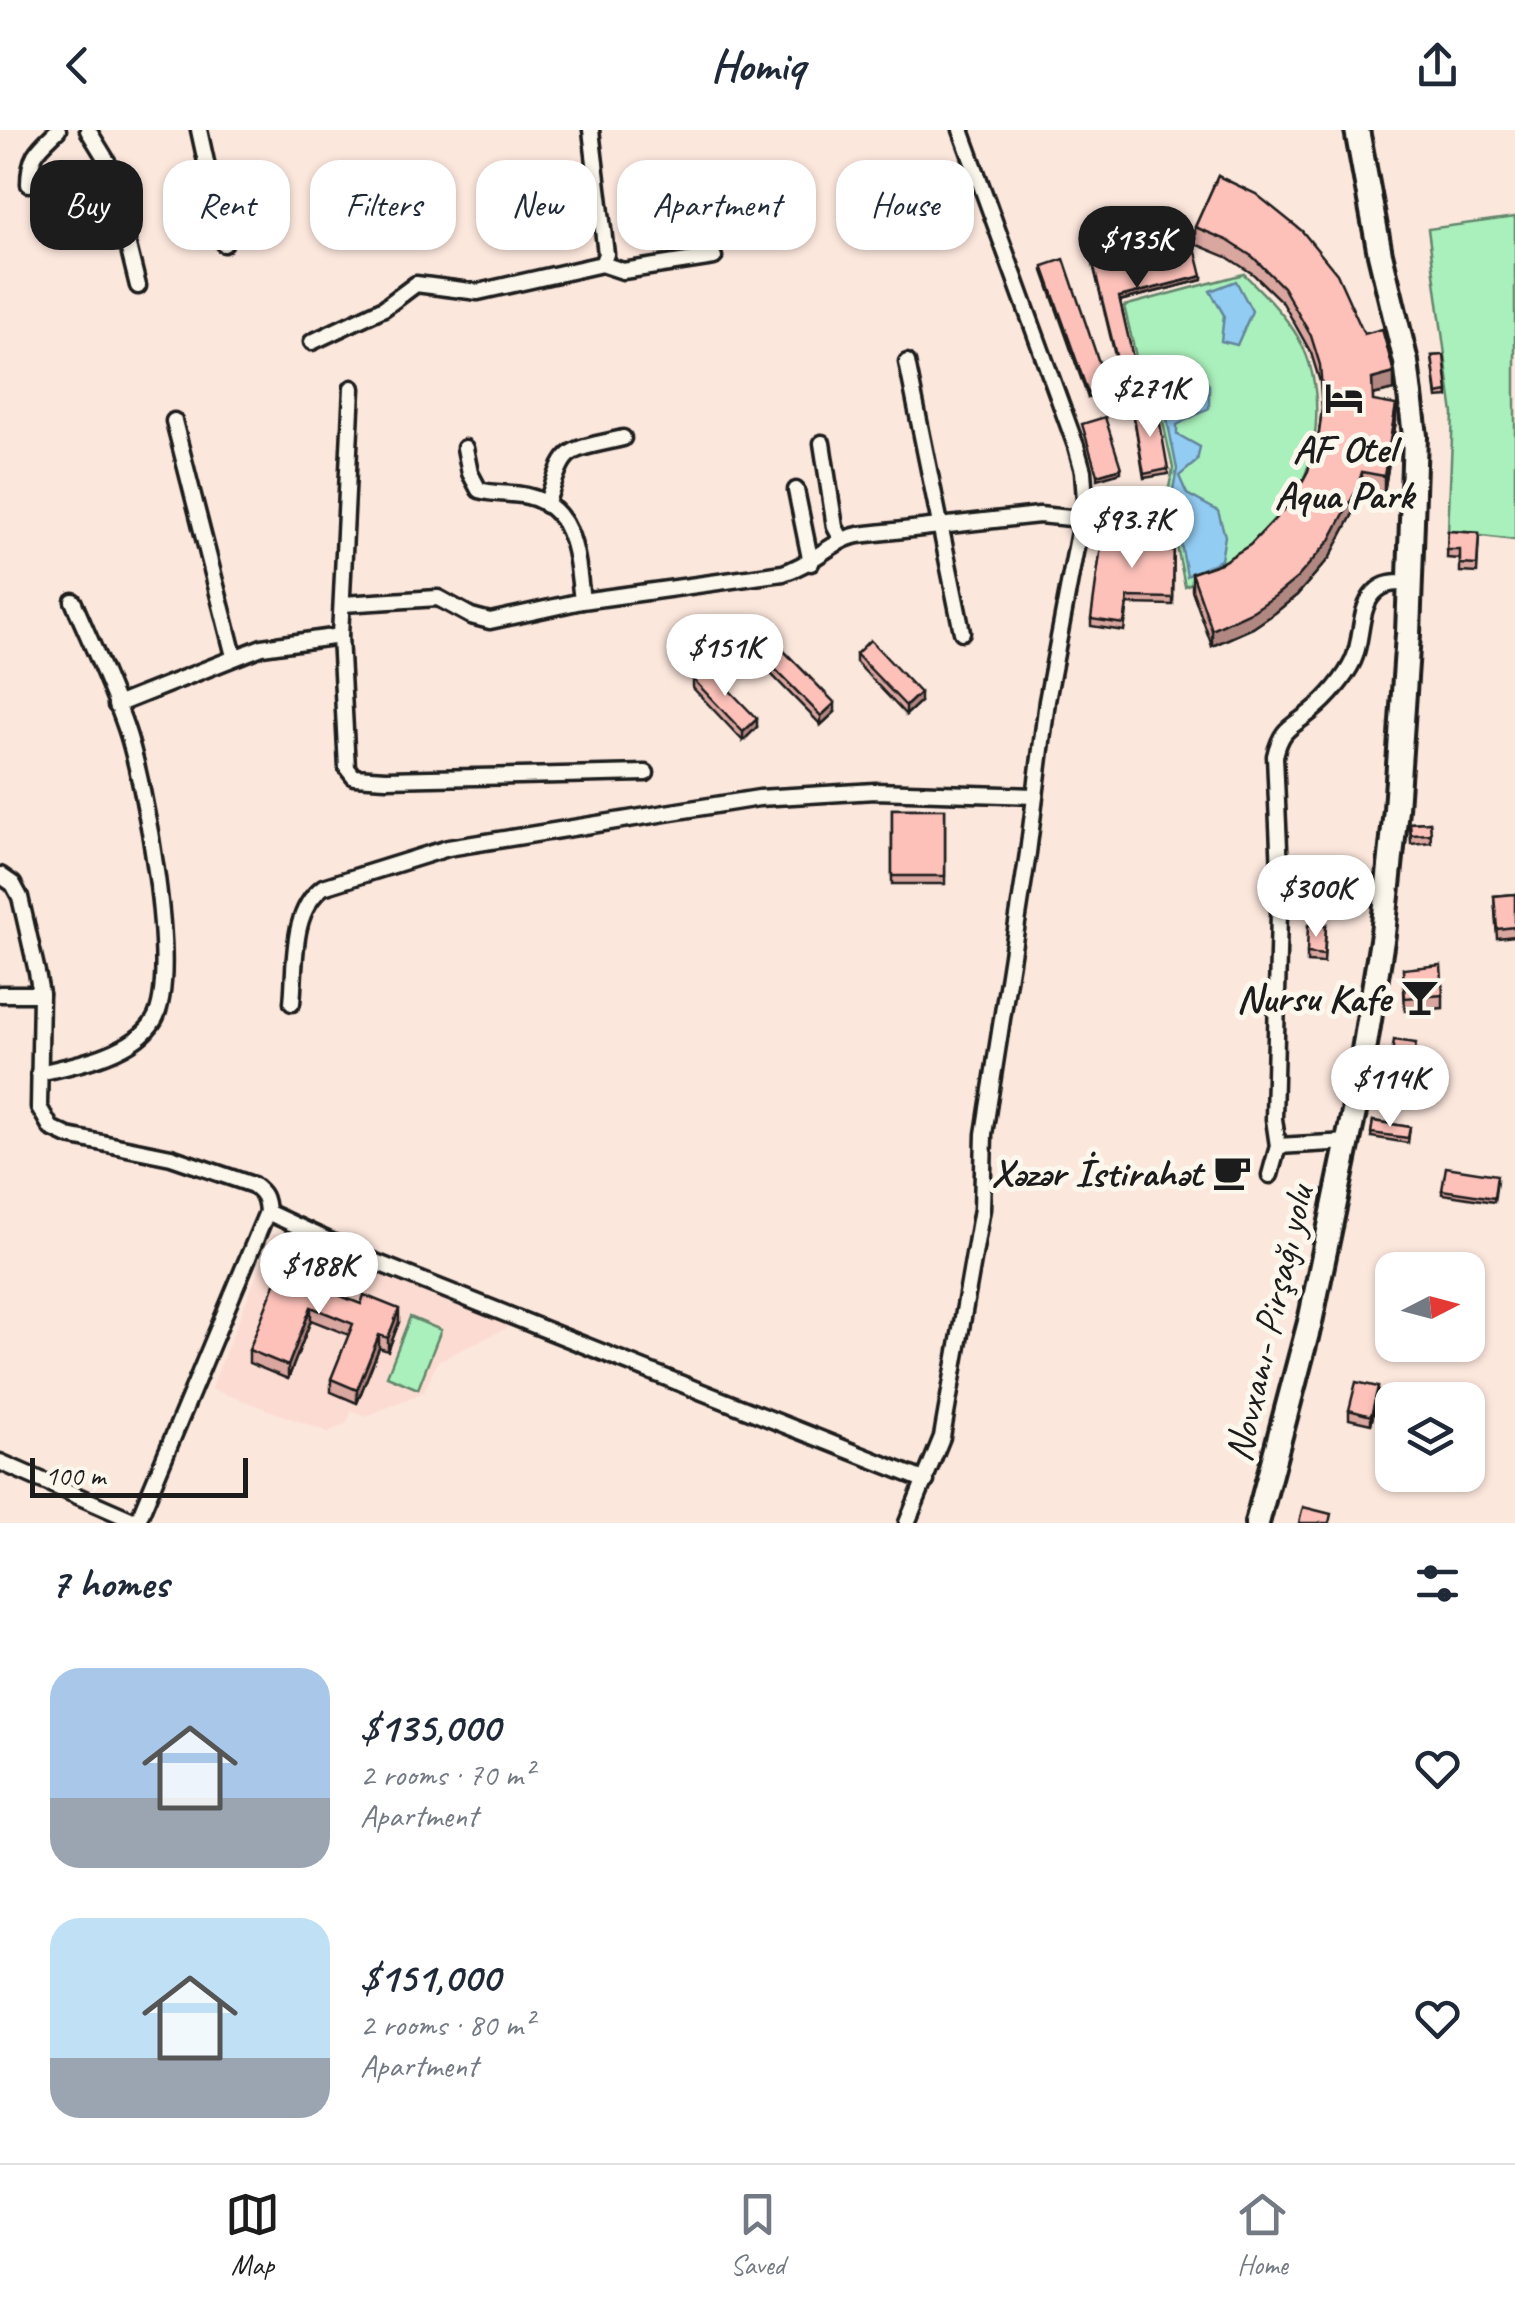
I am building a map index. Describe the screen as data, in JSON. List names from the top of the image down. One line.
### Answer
{"streets":{"main road":["Novxanı- Pirşağı yolu"]},"places":{"hotel":["AF Otel Aqua Park"],"bar":["Nursu Kafe"],"cafe":["Xəzər İstirahət"]},"scale_bar":"100 m","north":"right","page":{"header":"Homiq","chip":["Buy","Rent","Filters","New","Apartment","House"],"price":["$135K","$271K","$93.7K","$151K","$300K","$114K","$188K"],"scale":"100 m","heading":"7 homes","list":[{"name":"$135,000","note":"2 rooms · 70 m² · Apartment"},{"name":"$151,000","note":"2 rooms · 80 m² · Apartment"}],"tabs":["Map","Saved","Home"]}}
